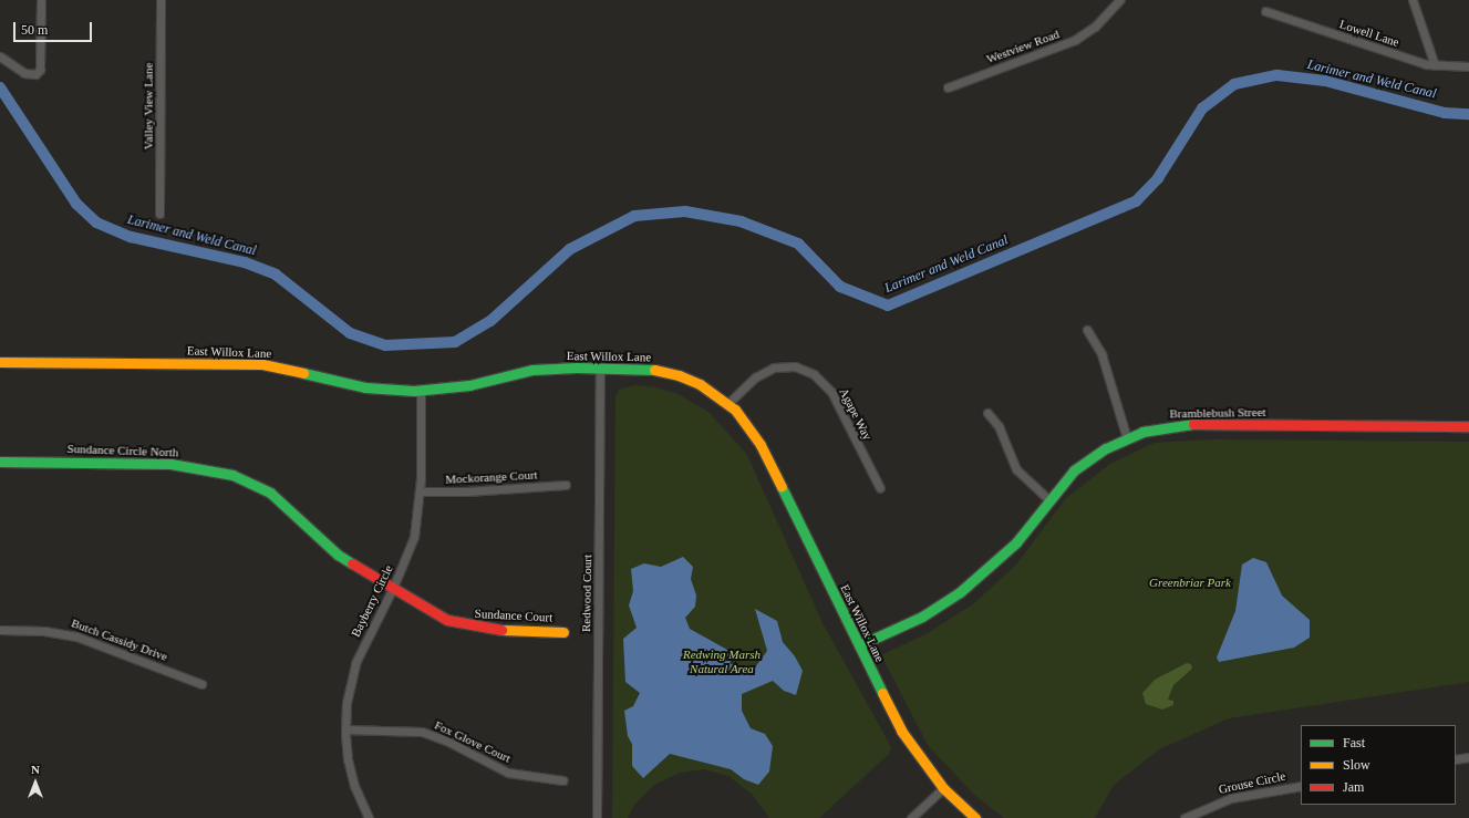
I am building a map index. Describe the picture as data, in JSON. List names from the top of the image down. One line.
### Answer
{"streets":{"street":["Lowell Lane","Westview Road","Valley View Lane","East Willox Lane","Bramblebush Street","Agape Way","Sundance Circle North","Mockorange Court","Redwood Court","Bayberry Circle","Sundance Court","Butch Cassidy Drive","Fox Glove Court","Grouse Circle"]},"crossings":[["East Willox Lane","Bramblebush Street"],["East Willox Lane","Agape Way"],["East Willox Lane","Redwood Court"],["East Willox Lane","Bayberry Circle"],["Sundance Circle North","Bayberry Circle"],["Sundance Circle North","Sundance Court"],["Mockorange Court","Bayberry Circle"],["Bayberry Circle","Sundance Court"],["Bayberry Circle","Fox Glove Court"]],"water":["Larimer and Weld Canal"],"parks":["Greenbriar Park","Redwing Marsh Natural Area"],"legend":["Fast","Slow","Jam"],"scale_bar":"50 m","north":"top"}
